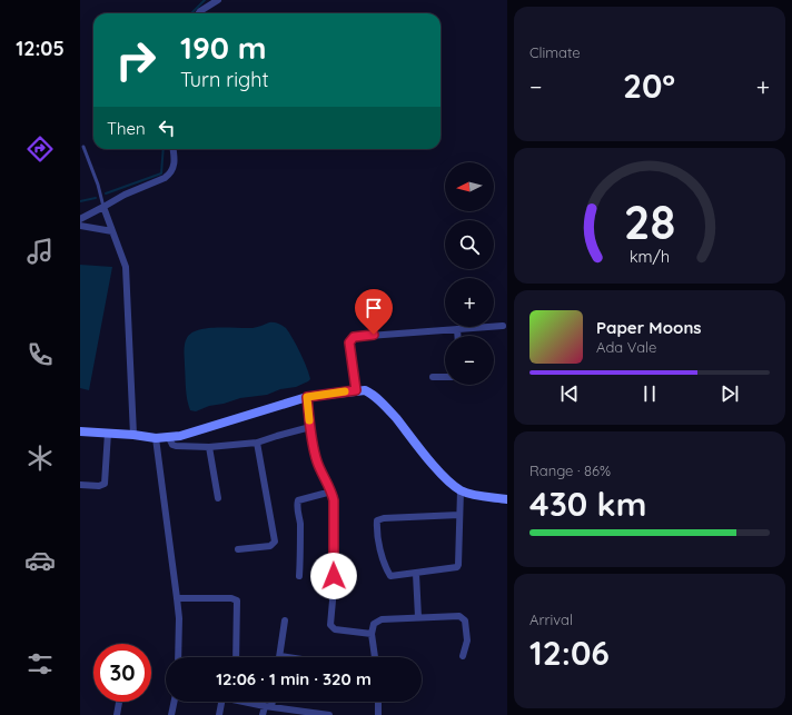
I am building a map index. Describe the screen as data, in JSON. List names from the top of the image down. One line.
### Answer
{"north":"left","page":{"tabs":"12:05","tile":["Climate",["Range · 86%","430 km"],["Arrival","12:06"]],"turn":["190 m","Turn right"],"heat":["−","20°","+"],"then":"Then","map_buttons":["+","−"],"song":["Paper Moons","Ada Vale"],"limit":"30","trip":"12:06 · 1 min · 320 m","gauge":["28","km/h"]}}
